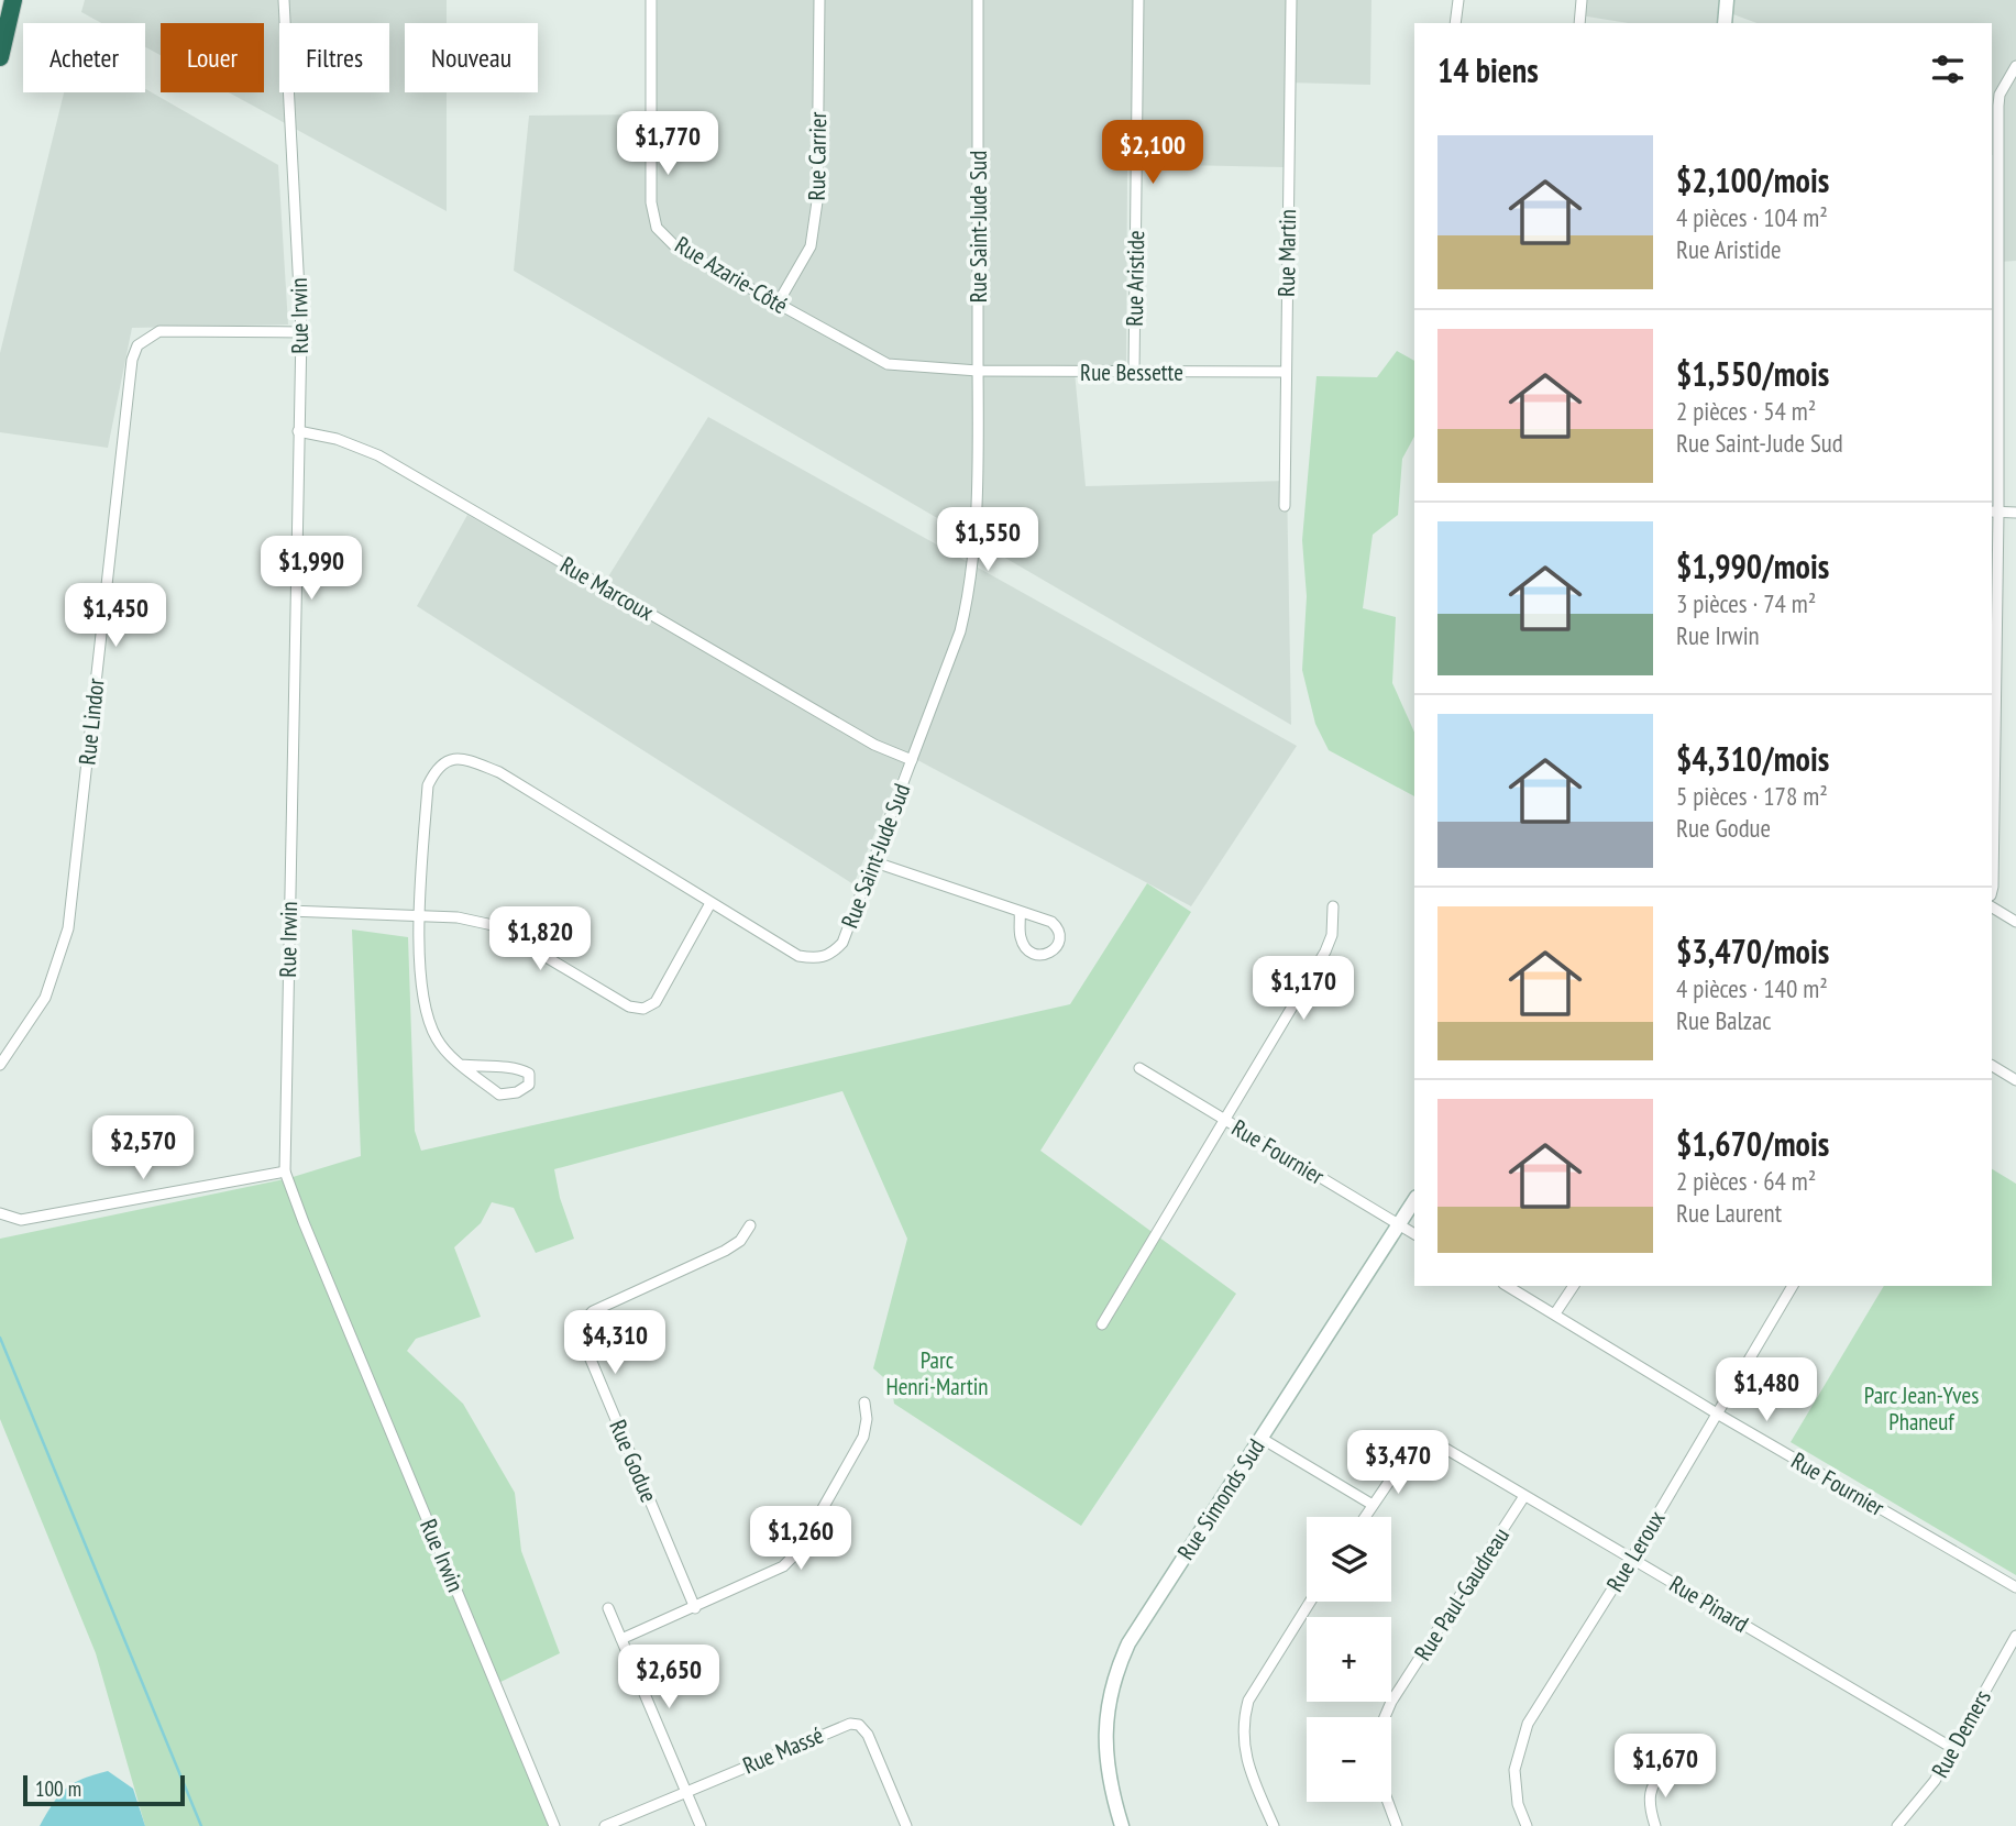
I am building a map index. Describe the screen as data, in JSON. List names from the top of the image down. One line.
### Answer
{"streets":{"street":["Rue Carrier","Rue Saint-Jude Sud","Rue Martin","Rue Azarie-Côté","Rue Aristide","Rue Irwin","Rue Bessette","Rue Marcoux","Rue Lindor","Rue Fournier","Rue Godue","Rue Simonds Sud","Rue Leroux","Rue Paul-Gaudreau","Rue Pinard","Rue Demers","Rue Massé"]},"crossings":[["Rue Carrier","Rue Azarie-Côté"],["Rue Saint-Jude Sud","Rue Azarie-Côté"],["Rue Saint-Jude Sud","Rue Bessette"],["Rue Saint-Jude Sud","Rue Marcoux"],["Rue Martin","Rue Bessette"],["Rue Azarie-Côté","Rue Bessette"],["Rue Aristide","Rue Bessette"],["Rue Irwin","Rue Marcoux"],["Rue Irwin","Rue Lindor"],["Rue Fournier","Rue Simonds Sud"],["Rue Fournier","Rue Leroux"],["Rue Leroux","Rue Pinard"],["Rue Paul-Gaudreau","Rue Pinard"],["Rue Pinard","Rue Demers"]],"parks":["Parc Henri-Martin","Parc Jean-Yves Phaneuf"],"scale_bar":"100 m","page":{"chip":["Acheter","Louer","Filtres","Nouveau"],"heading":"14 biens","price":["$1,770","$2,100","$1,550","$1,990","$1,450","$1,820","$1,170","$2,570","$4,310","$1,480","$3,470","$1,260","$2,650","$1,670"],"list":[{"name":"$2,100/mois","note":"4 pièces · 104 m² · Rue Aristide"},{"name":"$1,550/mois","note":"2 pièces · 54 m² · Rue Saint-Jude Sud"},{"name":"$1,990/mois","note":"3 pièces · 74 m² · Rue Irwin"},{"name":"$4,310/mois","note":"5 pièces · 178 m² · Rue Godue"},{"name":"$3,470/mois","note":"4 pièces · 140 m² · Rue Balzac"},{"name":"$1,670/mois","note":"2 pièces · 64 m² · Rue Laurent"}],"map_buttons":["+","−"],"scale":"100 m"}}
